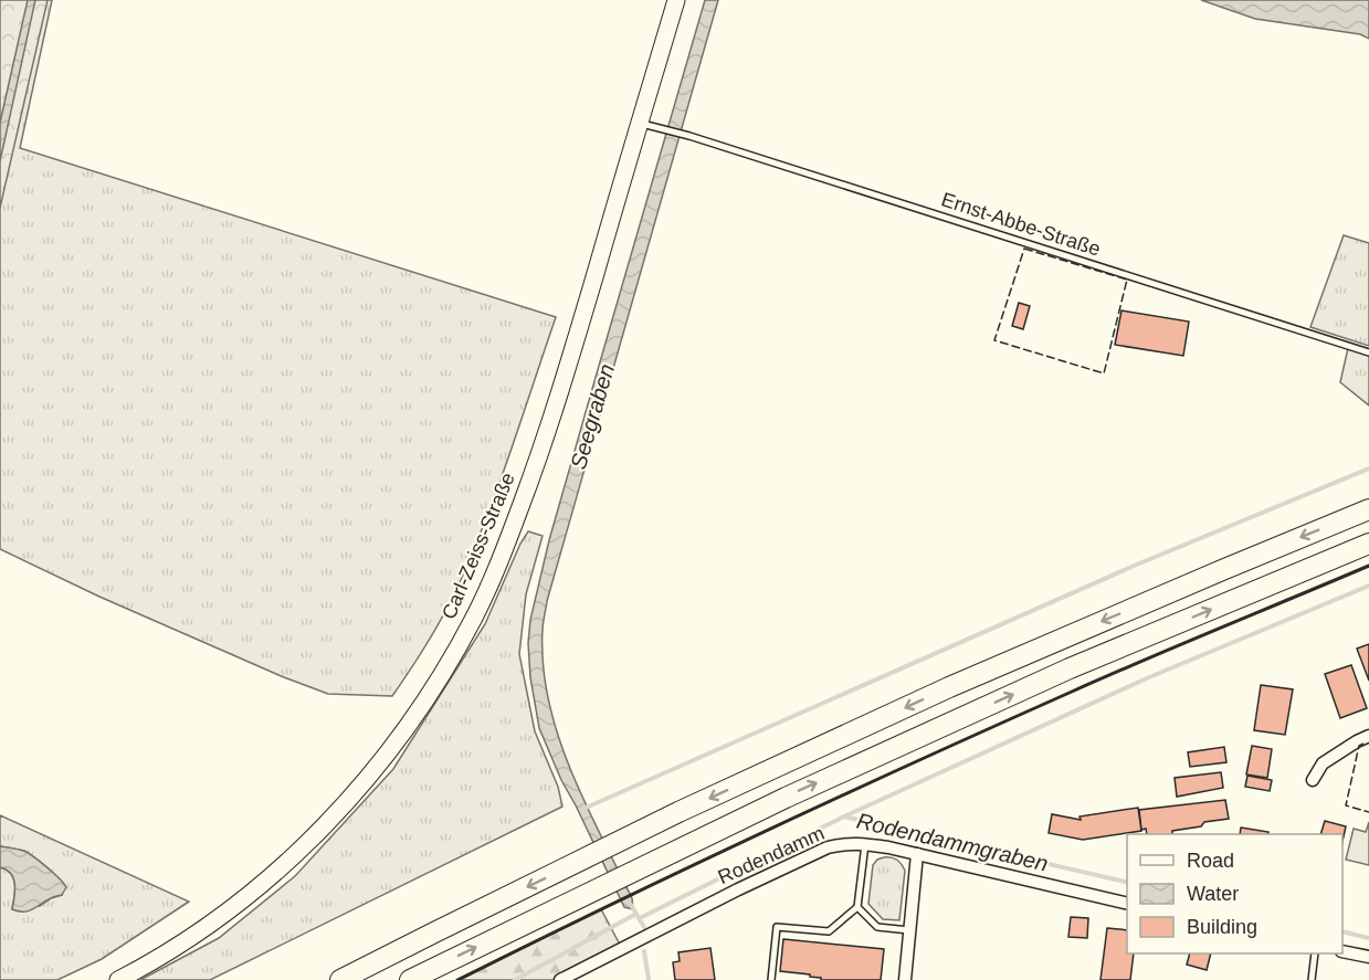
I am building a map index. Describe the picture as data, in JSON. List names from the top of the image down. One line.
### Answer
{"streets":{"main road":["Carl-Zeiss-Straße"],"street":["Rodendamm"],"lane":["Ernst-Abbe-Straße"]},"crossings":[["Ernst-Abbe-Straße","Carl-Zeiss-Straße"]],"water":["Seegraben","Rodendammgraben"],"legend":["Road","Water","Building"]}
